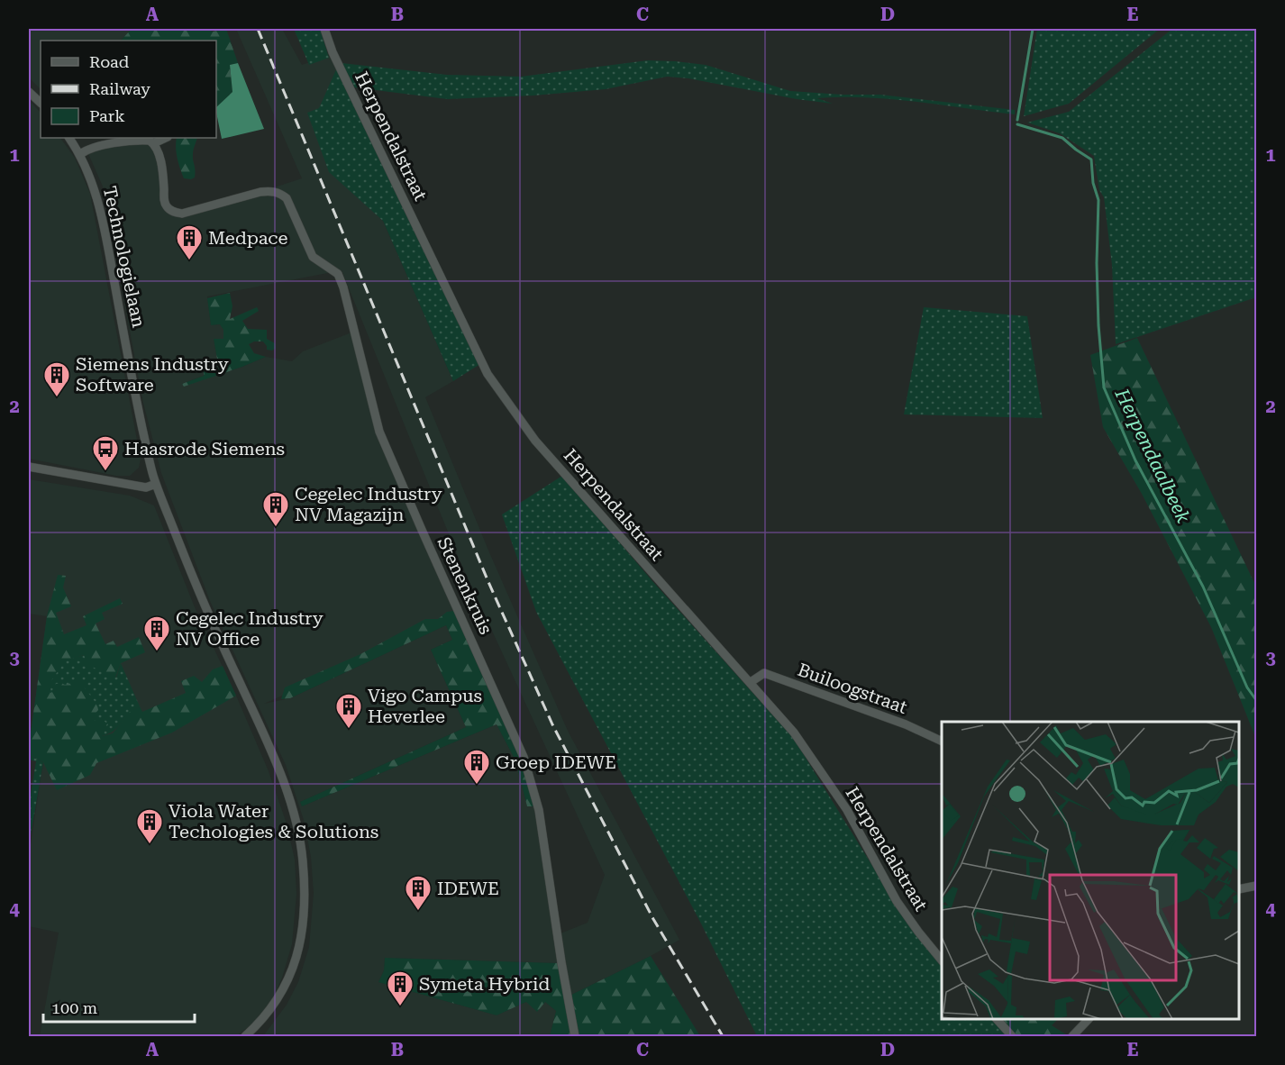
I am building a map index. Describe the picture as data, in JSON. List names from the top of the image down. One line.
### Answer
{"streets":{"street":["Herpendalstraat","Technologielaan","Stenenkruis","Builoogstraat"]},"crossings":[["Herpendalstraat","Builoogstraat"]],"water":["Herpendaalbeek"],"places":{"building":["Medpace","Siemens Industry Software","Cegelec Industry NV Magazijn","Cegelec Industry NV Office","Vigo Campus Heverlee","Groep IDEWE","Viola Water Techologies & Solutions","IDEWE","Symeta Hybrid"],"bus stop":["Haasrode Siemens"]},"legend":["Road","Railway","Park"],"scale_bar":"100 m","grid":{"columns":["A","B","C","D","E"],"rows":["1","2","3","4"]}}
